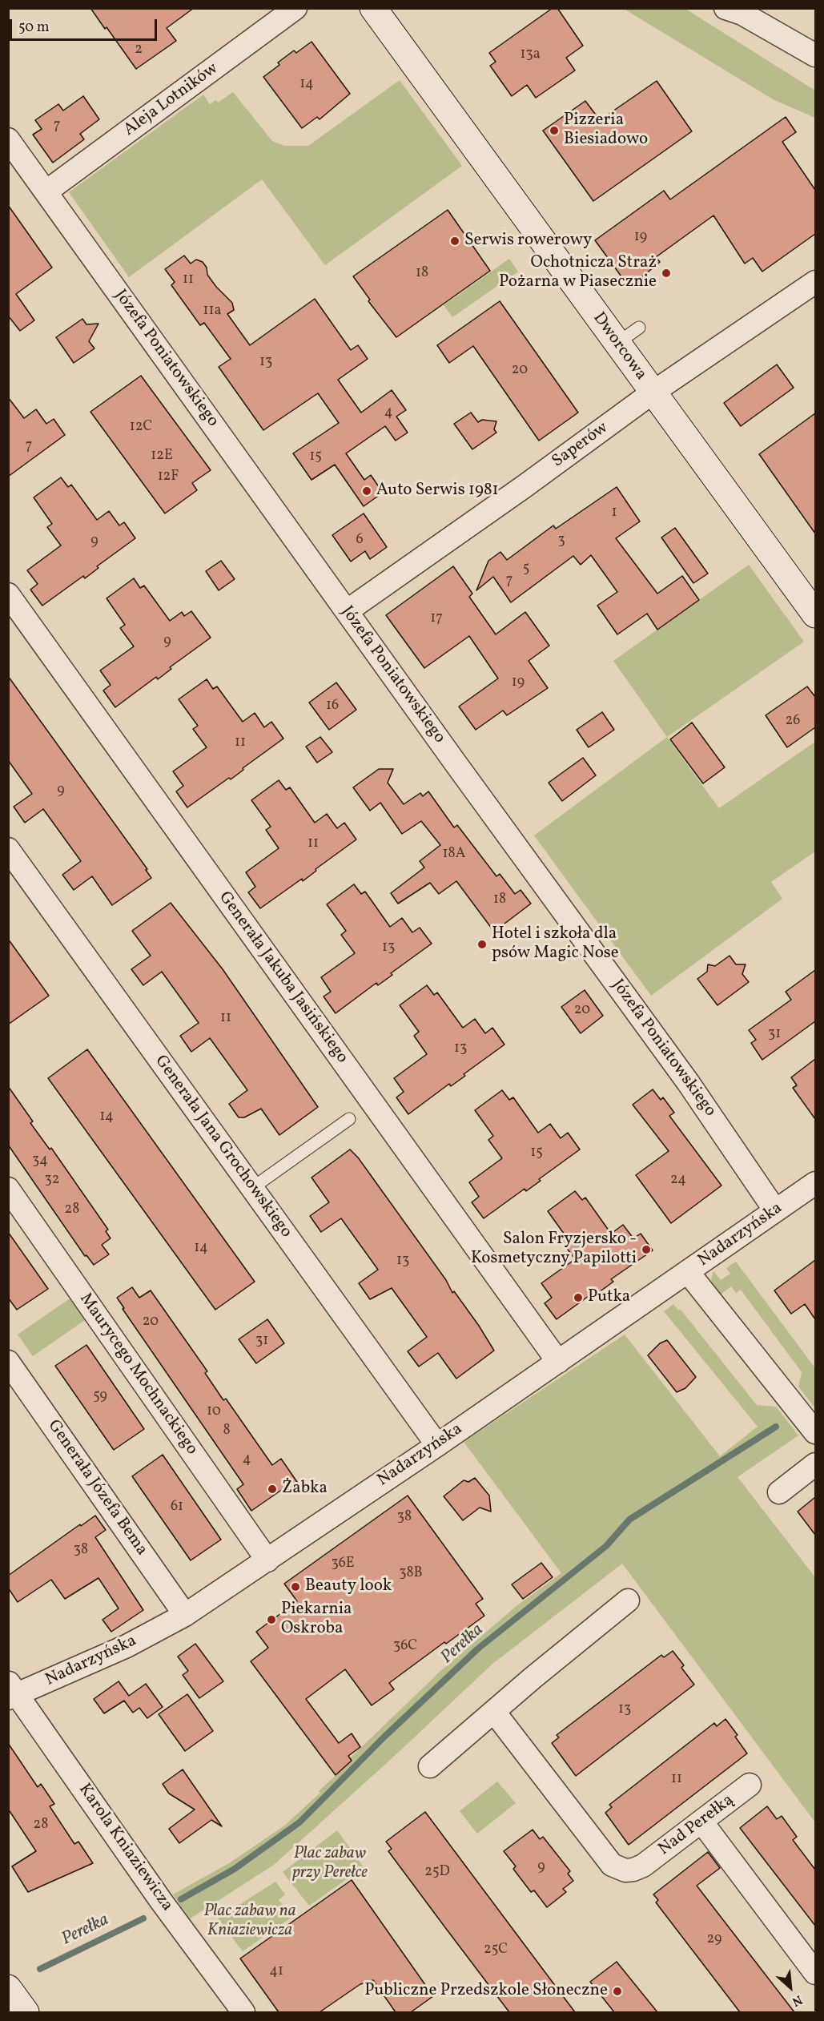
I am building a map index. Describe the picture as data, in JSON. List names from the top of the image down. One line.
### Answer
{"streets":{"street":["Aleja Lotników","Dworcowa","Józefa Poniatowskiego","Saperów","Generała Jakuba Jasińskiego","Generała Jana Grochowskiego","Nadarzyńska","Maurycego Mochnackiego","Generała Józefa Bema","Nad Perełką","Karola Kniaziewicza"]},"crossings":[["Aleja Lotników","Józefa Poniatowskiego"],["Dworcowa","Saperów"],["Józefa Poniatowskiego","Saperów"],["Józefa Poniatowskiego","Nadarzyńska"],["Generała Jakuba Jasińskiego","Nadarzyńska"],["Generała Jana Grochowskiego","Nadarzyńska"],["Nadarzyńska","Maurycego Mochnackiego"],["Nadarzyńska","Generała Józefa Bema"],["Nadarzyńska","Karola Kniaziewicza"]],"water":["Perełka"],"parks":["Plac zabaw przy Perełce","Plac zabaw na Kniaziewicza"],"places":["Pizzeria Biesiadowo","Serwis rowerowy","Ochotnicza Straż Pożarna w Piasecznie","Auto Serwis 1981","Hotel i szkoła dla psów Magic Nose","Salon Fryzjersko - Kosmetyczny Papilotti","Putka","Żabka","Beauty look","Piekarnia Oskroba","Publiczne Przedszkole Słoneczne"],"house_numbers":["2","13a","14","7","19","18","11","11a","13","20","4","12C","7","12E","15","12F","1","6","3","9","5","7","17","9","19","16","26","11","9","11","18A","18","13","20","11","31","13","14","15","34","32","24","28","14","13","20","31","59","10","8","4","61","38","38","36E","38B","36C","13","11","28","9","25D","29","25C","41"],"scale_bar":"50 m","north":"bottom right"}
